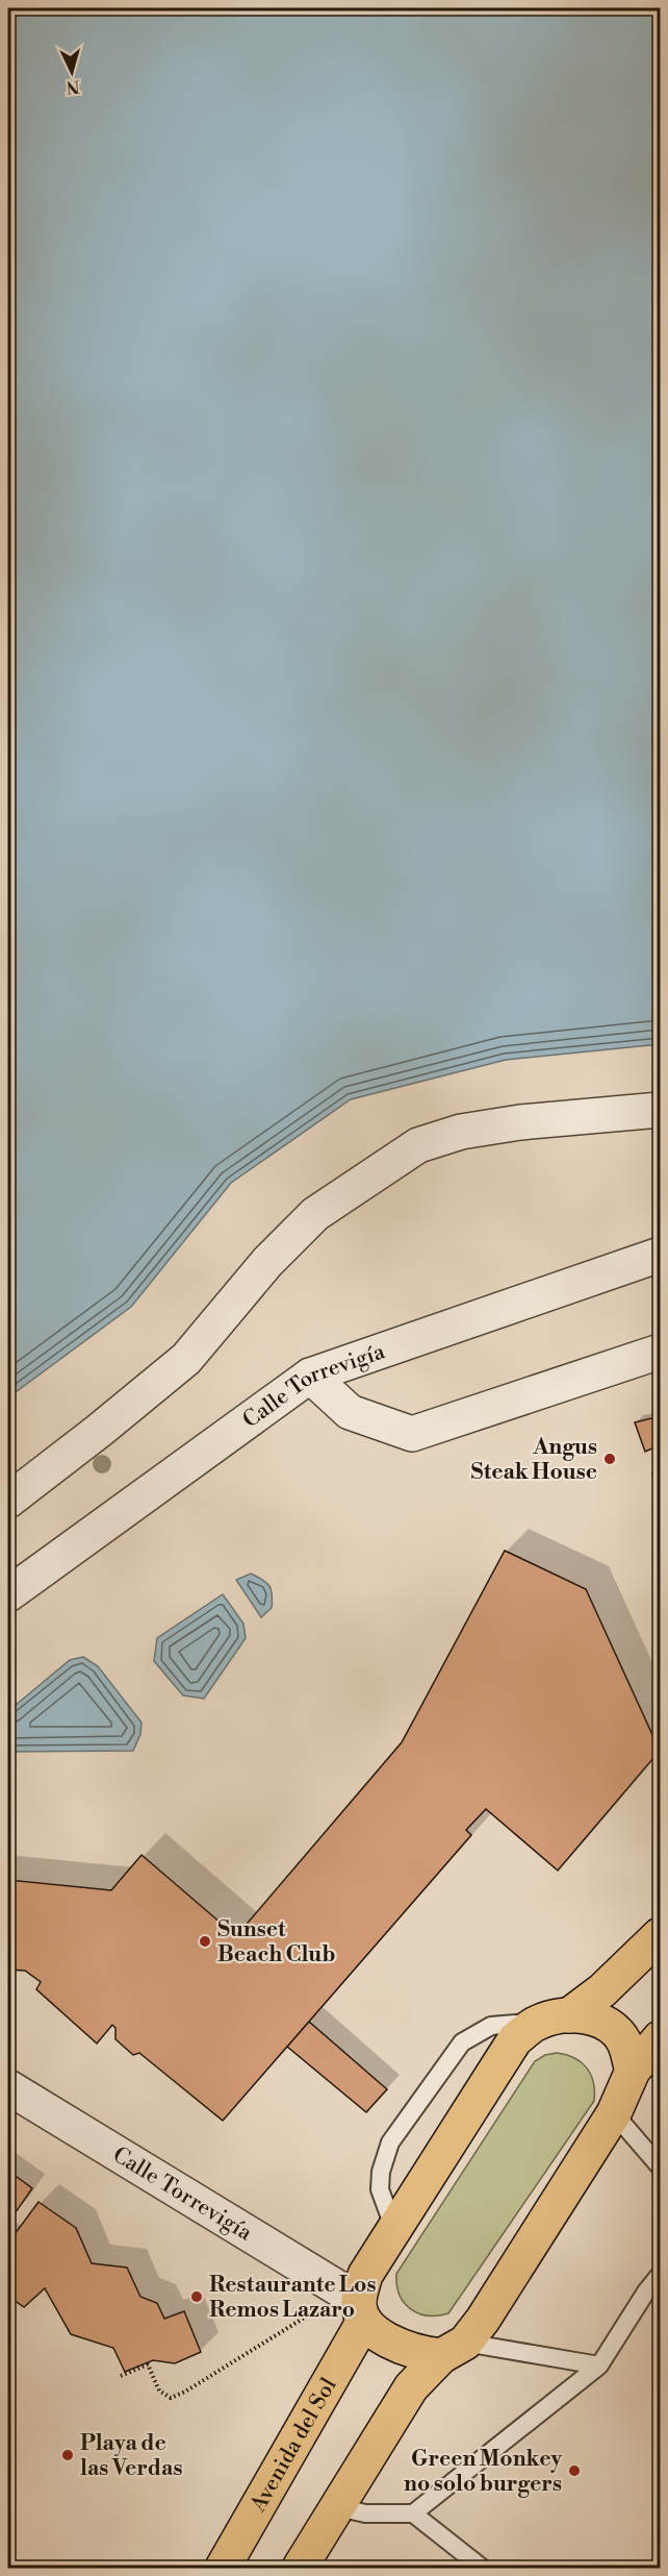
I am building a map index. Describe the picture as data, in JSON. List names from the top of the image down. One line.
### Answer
{"streets":{"main road":["Avenida del Sol"],"street":["Calle Torrevigía"]},"crossings":[["Calle Torrevigía","Avenida del Sol"]],"places":["Angus Steak House","Sunset Beach Club","Restaurante Los Remos Lazaro","Playa de las Verdas","Green Monkey no solo burgers"],"north":"bottom"}
